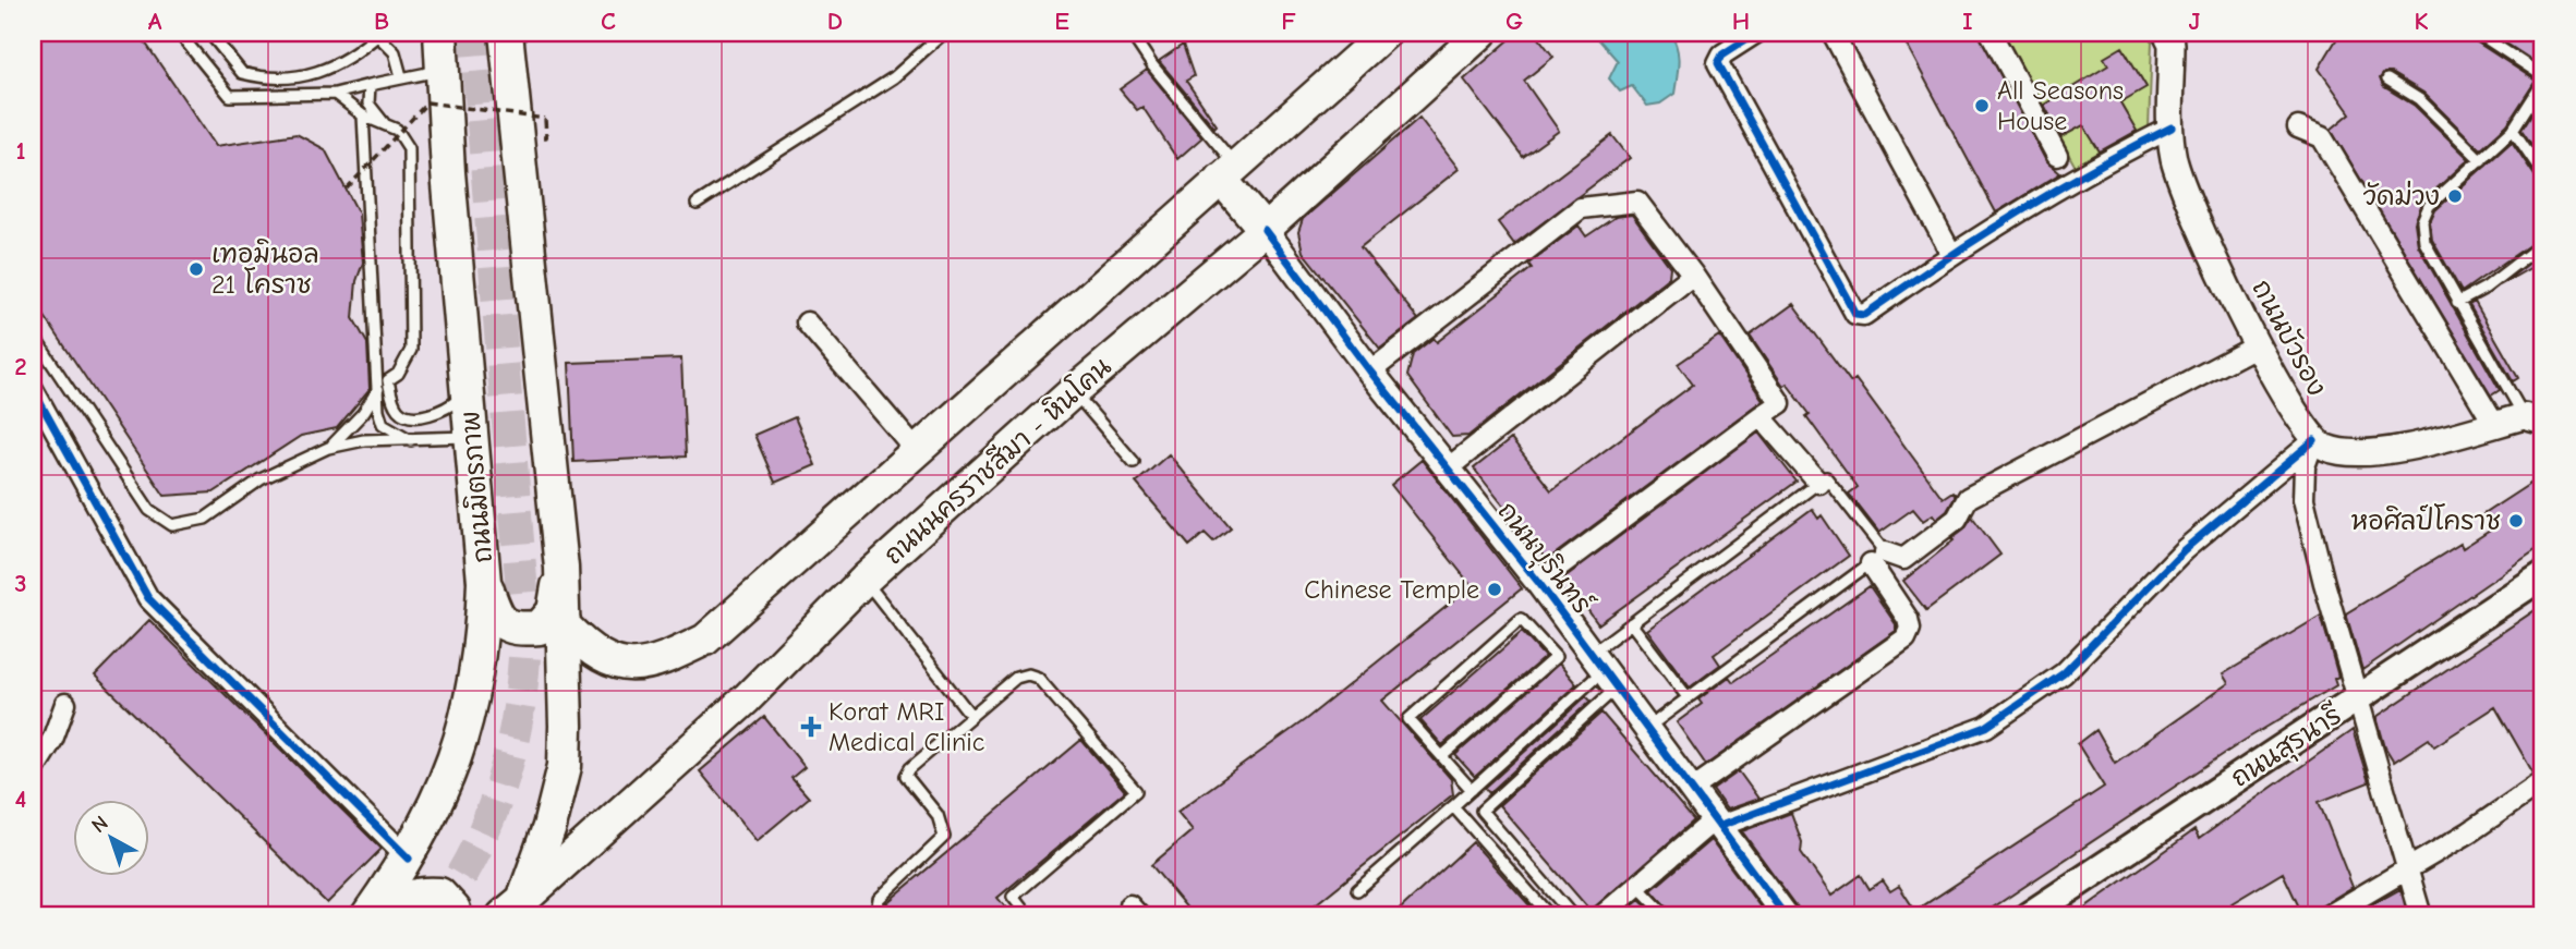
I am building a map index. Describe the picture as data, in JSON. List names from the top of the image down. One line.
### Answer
{"streets":{"highway":["ถนนมิตรภาพ"],"main road":["ถนนนครราชสีมา - หินโคน","ถนนสุรนารี"],"street":["ถนนบัวรอง","ถนนบุรินทร์"]},"crossings":[["ถนนนครราชสีมา - หินโคน","ถนนบุรินทร์"]],"places":{"other":["All Seasons House","วัดม่วง","เทอมินอล 21 โคราช","หอศิลป์โคราช","Chinese Temple"],"health":["Korat MRI Medical Clinic"]},"north":"top left","grid":{"columns":["A","B","C","D","E","F","G","H","I","J","K"],"rows":["1","2","3","4"]}}
